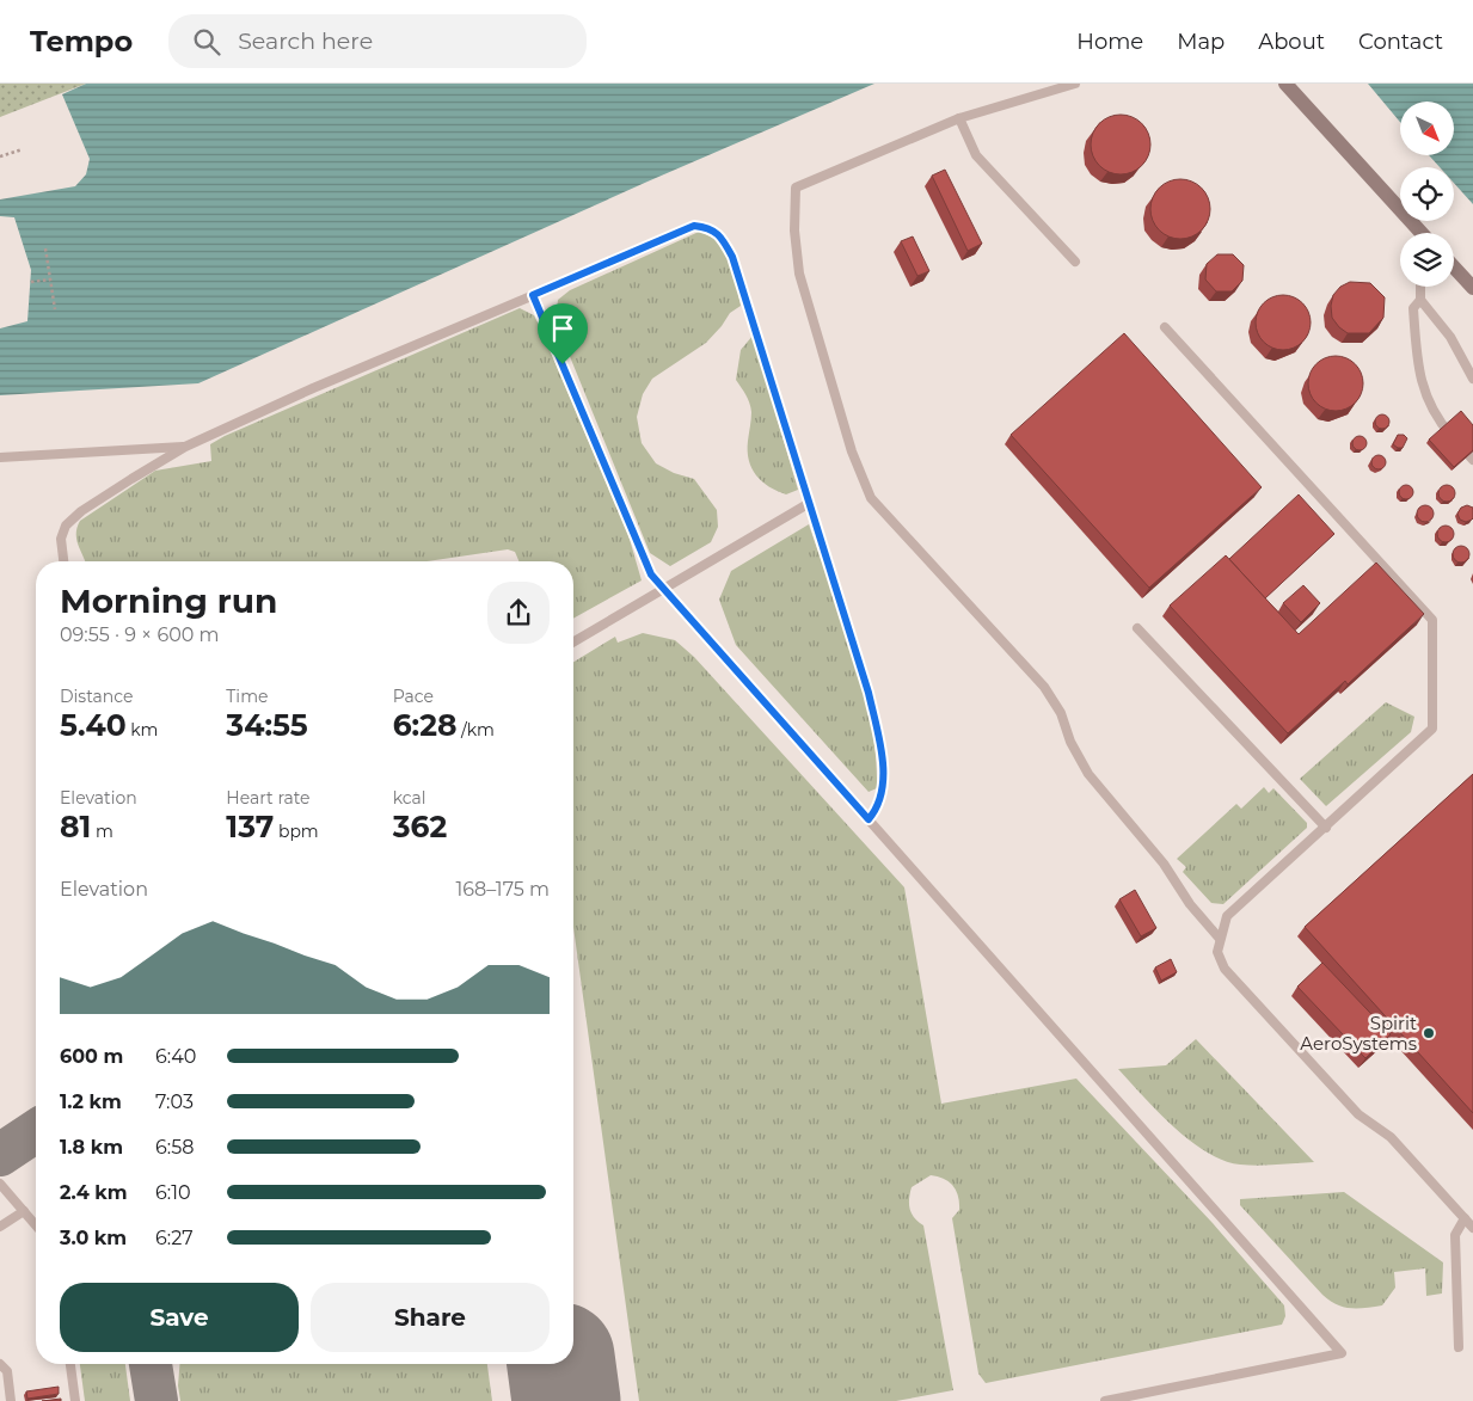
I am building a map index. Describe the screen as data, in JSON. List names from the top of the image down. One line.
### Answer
{"places":["Spirit AeroSystems"],"north":"bottom right","page":{"header":"Tempo","search":"Search here","nav":["Home","Map","About","Contact"],"heading":["Morning run","09:55 · 9 × 600 m"],"stats":[["Distance","5.40 km"],["Time","34:55"],["Pace","6:28 /km"],["Elevation","81 m"],["Heart rate","137 bpm"],["kcal","362"]],"chart":["Elevation","168–175 m"],"list":[{"name":"600 m","note":"6:40"},{"name":"1.2 km","note":"7:03"},{"name":"1.8 km","note":"6:58"},{"name":"2.4 km","note":"6:10"},{"name":"3.0 km","note":"6:27"}],"buttons":["Save","Share"]}}
